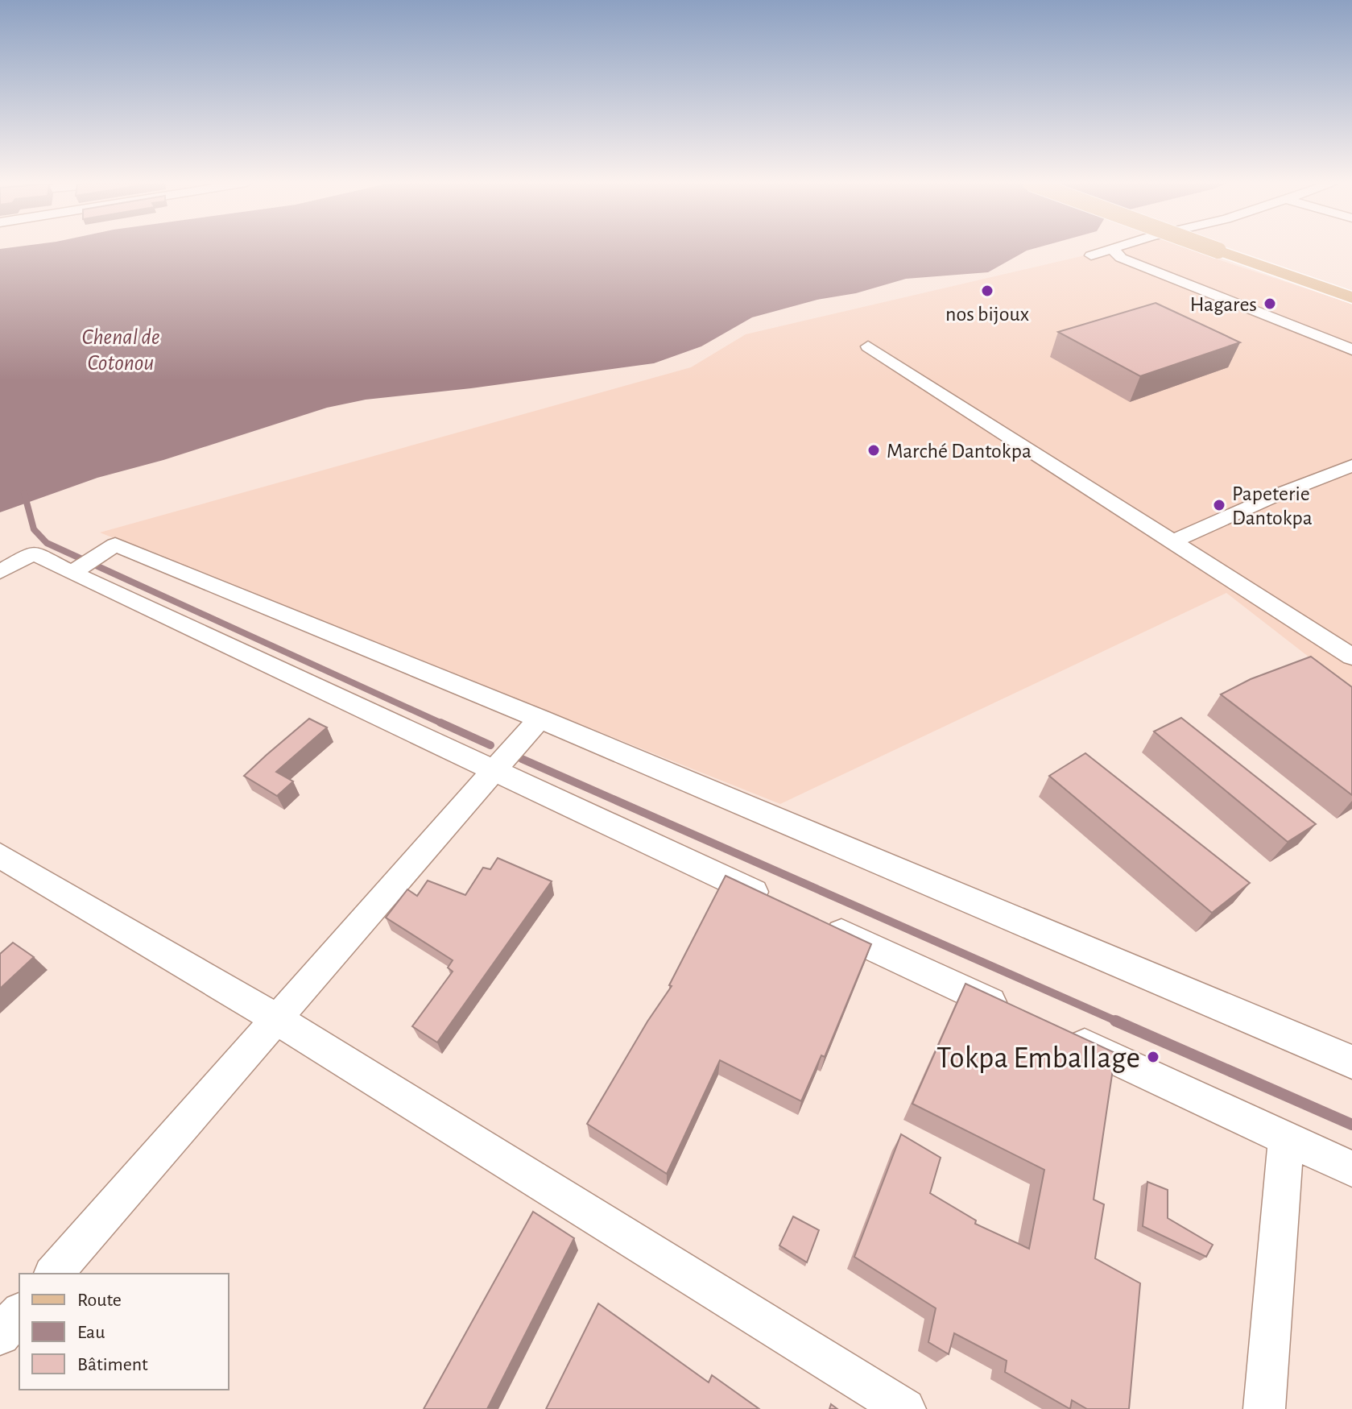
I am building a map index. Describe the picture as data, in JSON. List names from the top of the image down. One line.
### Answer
{"water":["Chenal de Cotonou"],"places":["nos bijoux","Hagares","Marché Dantokpa","Papeterie Dantokpa","Tokpa Emballage"],"legend":["Route","Eau","Bâtiment"]}
